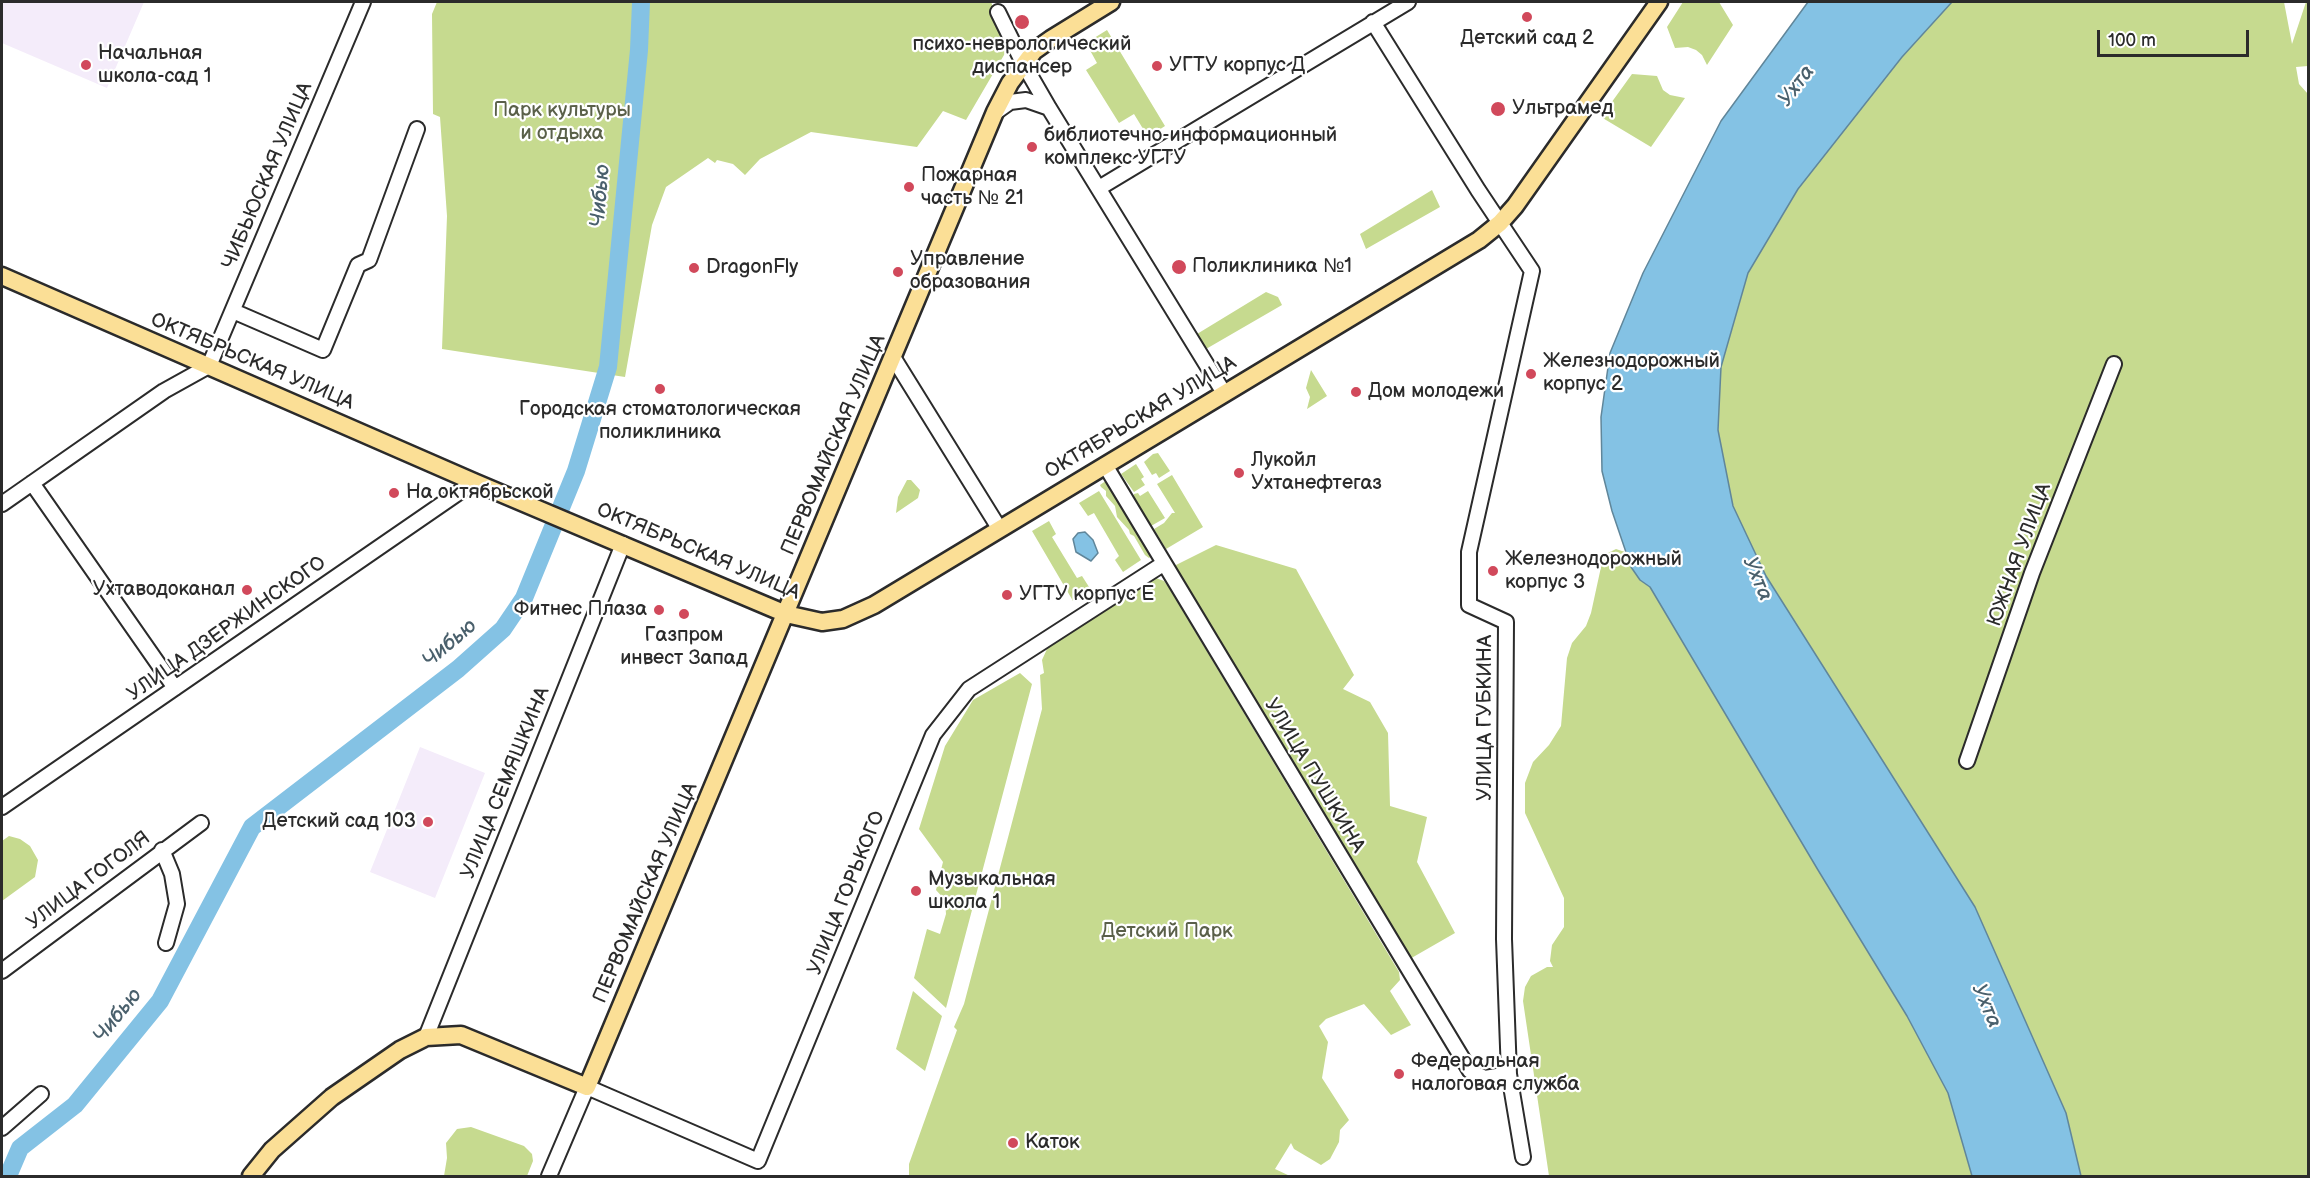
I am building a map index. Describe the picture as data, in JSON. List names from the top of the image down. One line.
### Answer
{"streets":{"main road":["ОКТЯБРЬСКАЯ УЛИЦА","ПЕРВОМАЙСКАЯ УЛИЦА"],"street":["ЧИБЬЮСКАЯ УЛИЦА","ЮЖНАЯ УЛИЦА","УЛИЦА ДЗЕРЖИНСКОГО","УЛИЦА ГУБКИНА","УЛИЦА ПУШКИНА","УЛИЦА СЕМЯШКИНА","УЛИЦА ГОГОЛЯ","УЛИЦА ГОРЬКОГО"]},"crossings":[["ЧИБЬЮСКАЯ УЛИЦА","ОКТЯБРЬСКАЯ УЛИЦА"],["ОКТЯБРЬСКАЯ УЛИЦА","ПЕРВОМАЙСКАЯ УЛИЦА"],["ОКТЯБРЬСКАЯ УЛИЦА","УЛИЦА ДЗЕРЖИНСКОГО"],["ОКТЯБРЬСКАЯ УЛИЦА","УЛИЦА ГУБКИНА"],["ОКТЯБРЬСКАЯ УЛИЦА","УЛИЦА ПУШКИНА"],["ОКТЯБРЬСКАЯ УЛИЦА","УЛИЦА СЕМЯШКИНА"],["ПЕРВОМАЙСКАЯ УЛИЦА","УЛИЦА ГОРЬКОГО"],["УЛИЦА ГУБКИНА","УЛИЦА ПУШКИНА"],["УЛИЦА ПУШКИНА","УЛИЦА ГОРЬКОГО"]],"water":["Ухта","Чибью"],"parks":["Парк культуры и отдыха","Детский Парк"],"places":["Детский сад 2","психо-неврологический диспансер","Начальная школа-сад 1","УГТУ корпус Д","Ультрамед","библиотечно-информационный комплекс УГТУ","Пожарная часть № 21","Поликлиника №1","DragonFly","Управление образования","Железнодорожный корпус 2","Городская стоматологическая поликлиника","Дом молодежи","Лукойл Ухтанефтегаз","На октябрьской","Железнодорожный корпус 3","Ухтаводоканал","УГТУ корпус Е","Фитнес Плаза","Газпром инвест Запад","Детский сад 103","Музыкальная школа 1","Федеральная налоговая служба","Каток"],"scale_bar":"100 m"}
